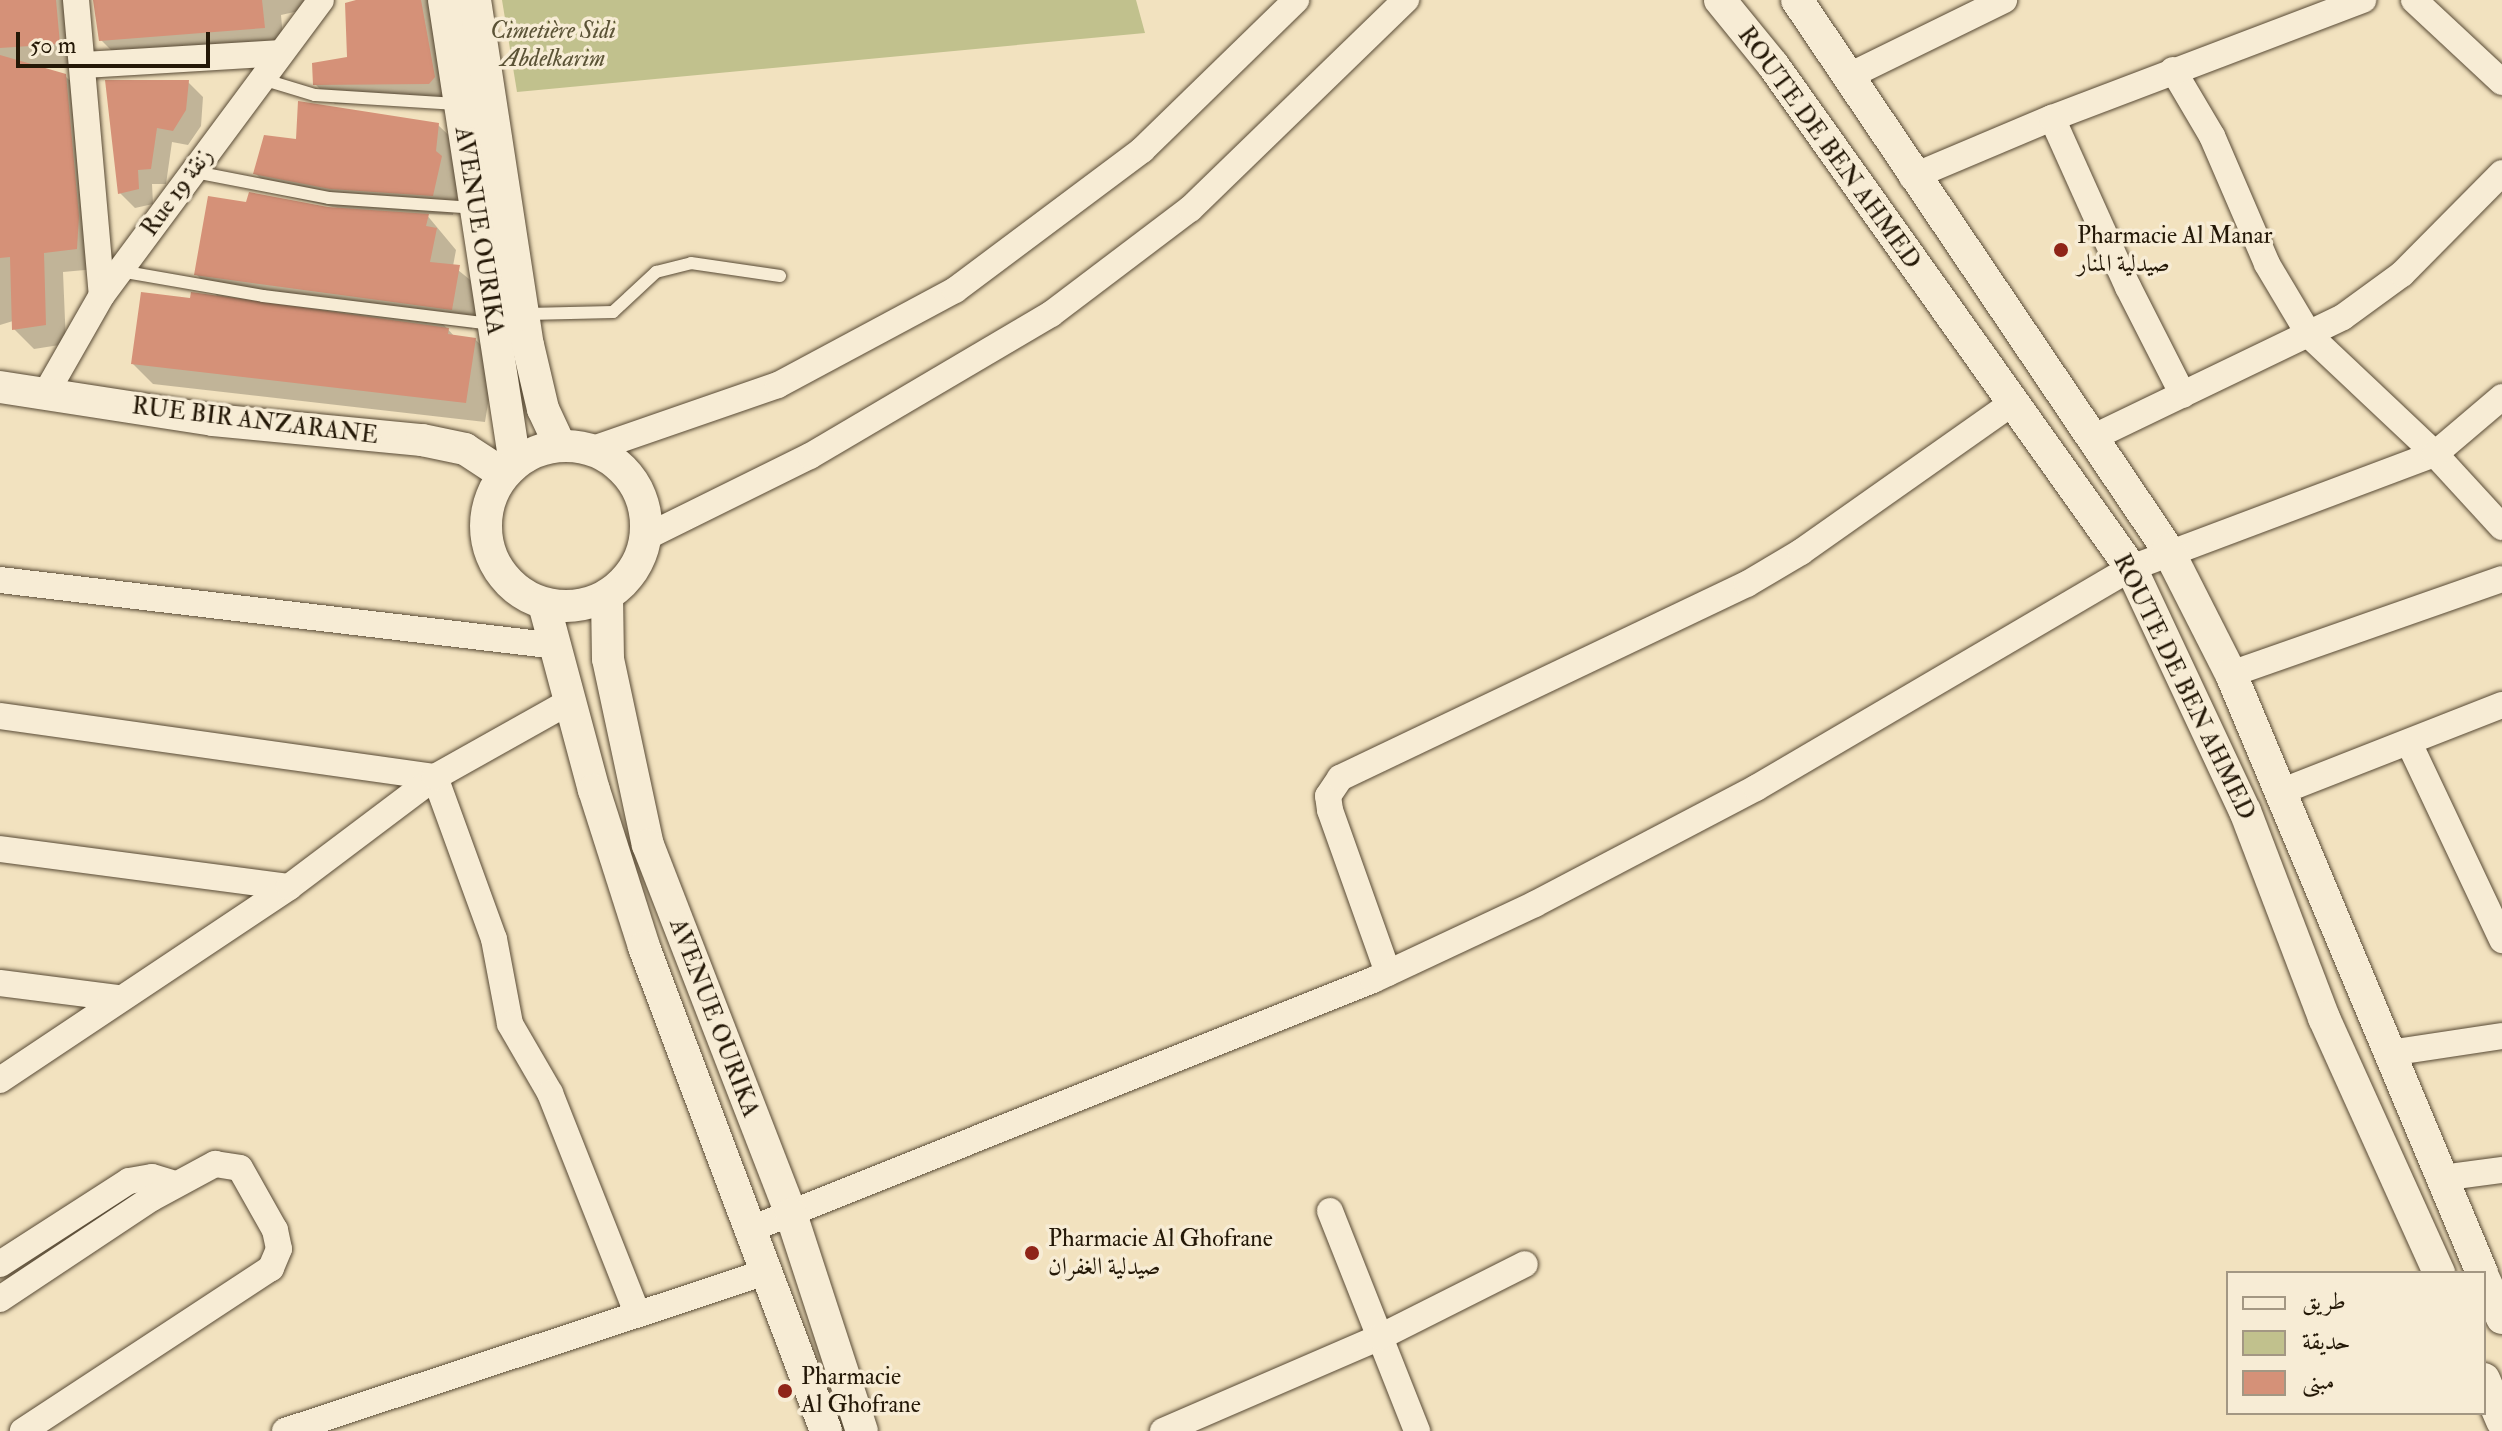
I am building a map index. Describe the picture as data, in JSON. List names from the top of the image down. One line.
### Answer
{"streets":{"street":["ROUTE DE BEN AHMED","Rue 19 زنقة","AVENUE OURIKA","RUE BIR ANZARANE"]},"crossings":[["Rue 19 زنقة","RUE BIR ANZARANE"],["AVENUE OURIKA","RUE BIR ANZARANE"]],"parks":["Cimetière Sidi Abdelkarim"],"places":["Pharmacie Al Manar صيدلية المنار","Pharmacie Al Ghofrane صيدلية الغفران","Pharmacie Al Ghofrane"],"legend":["طريق","حديقة","مبنى"],"scale_bar":"50 m"}
